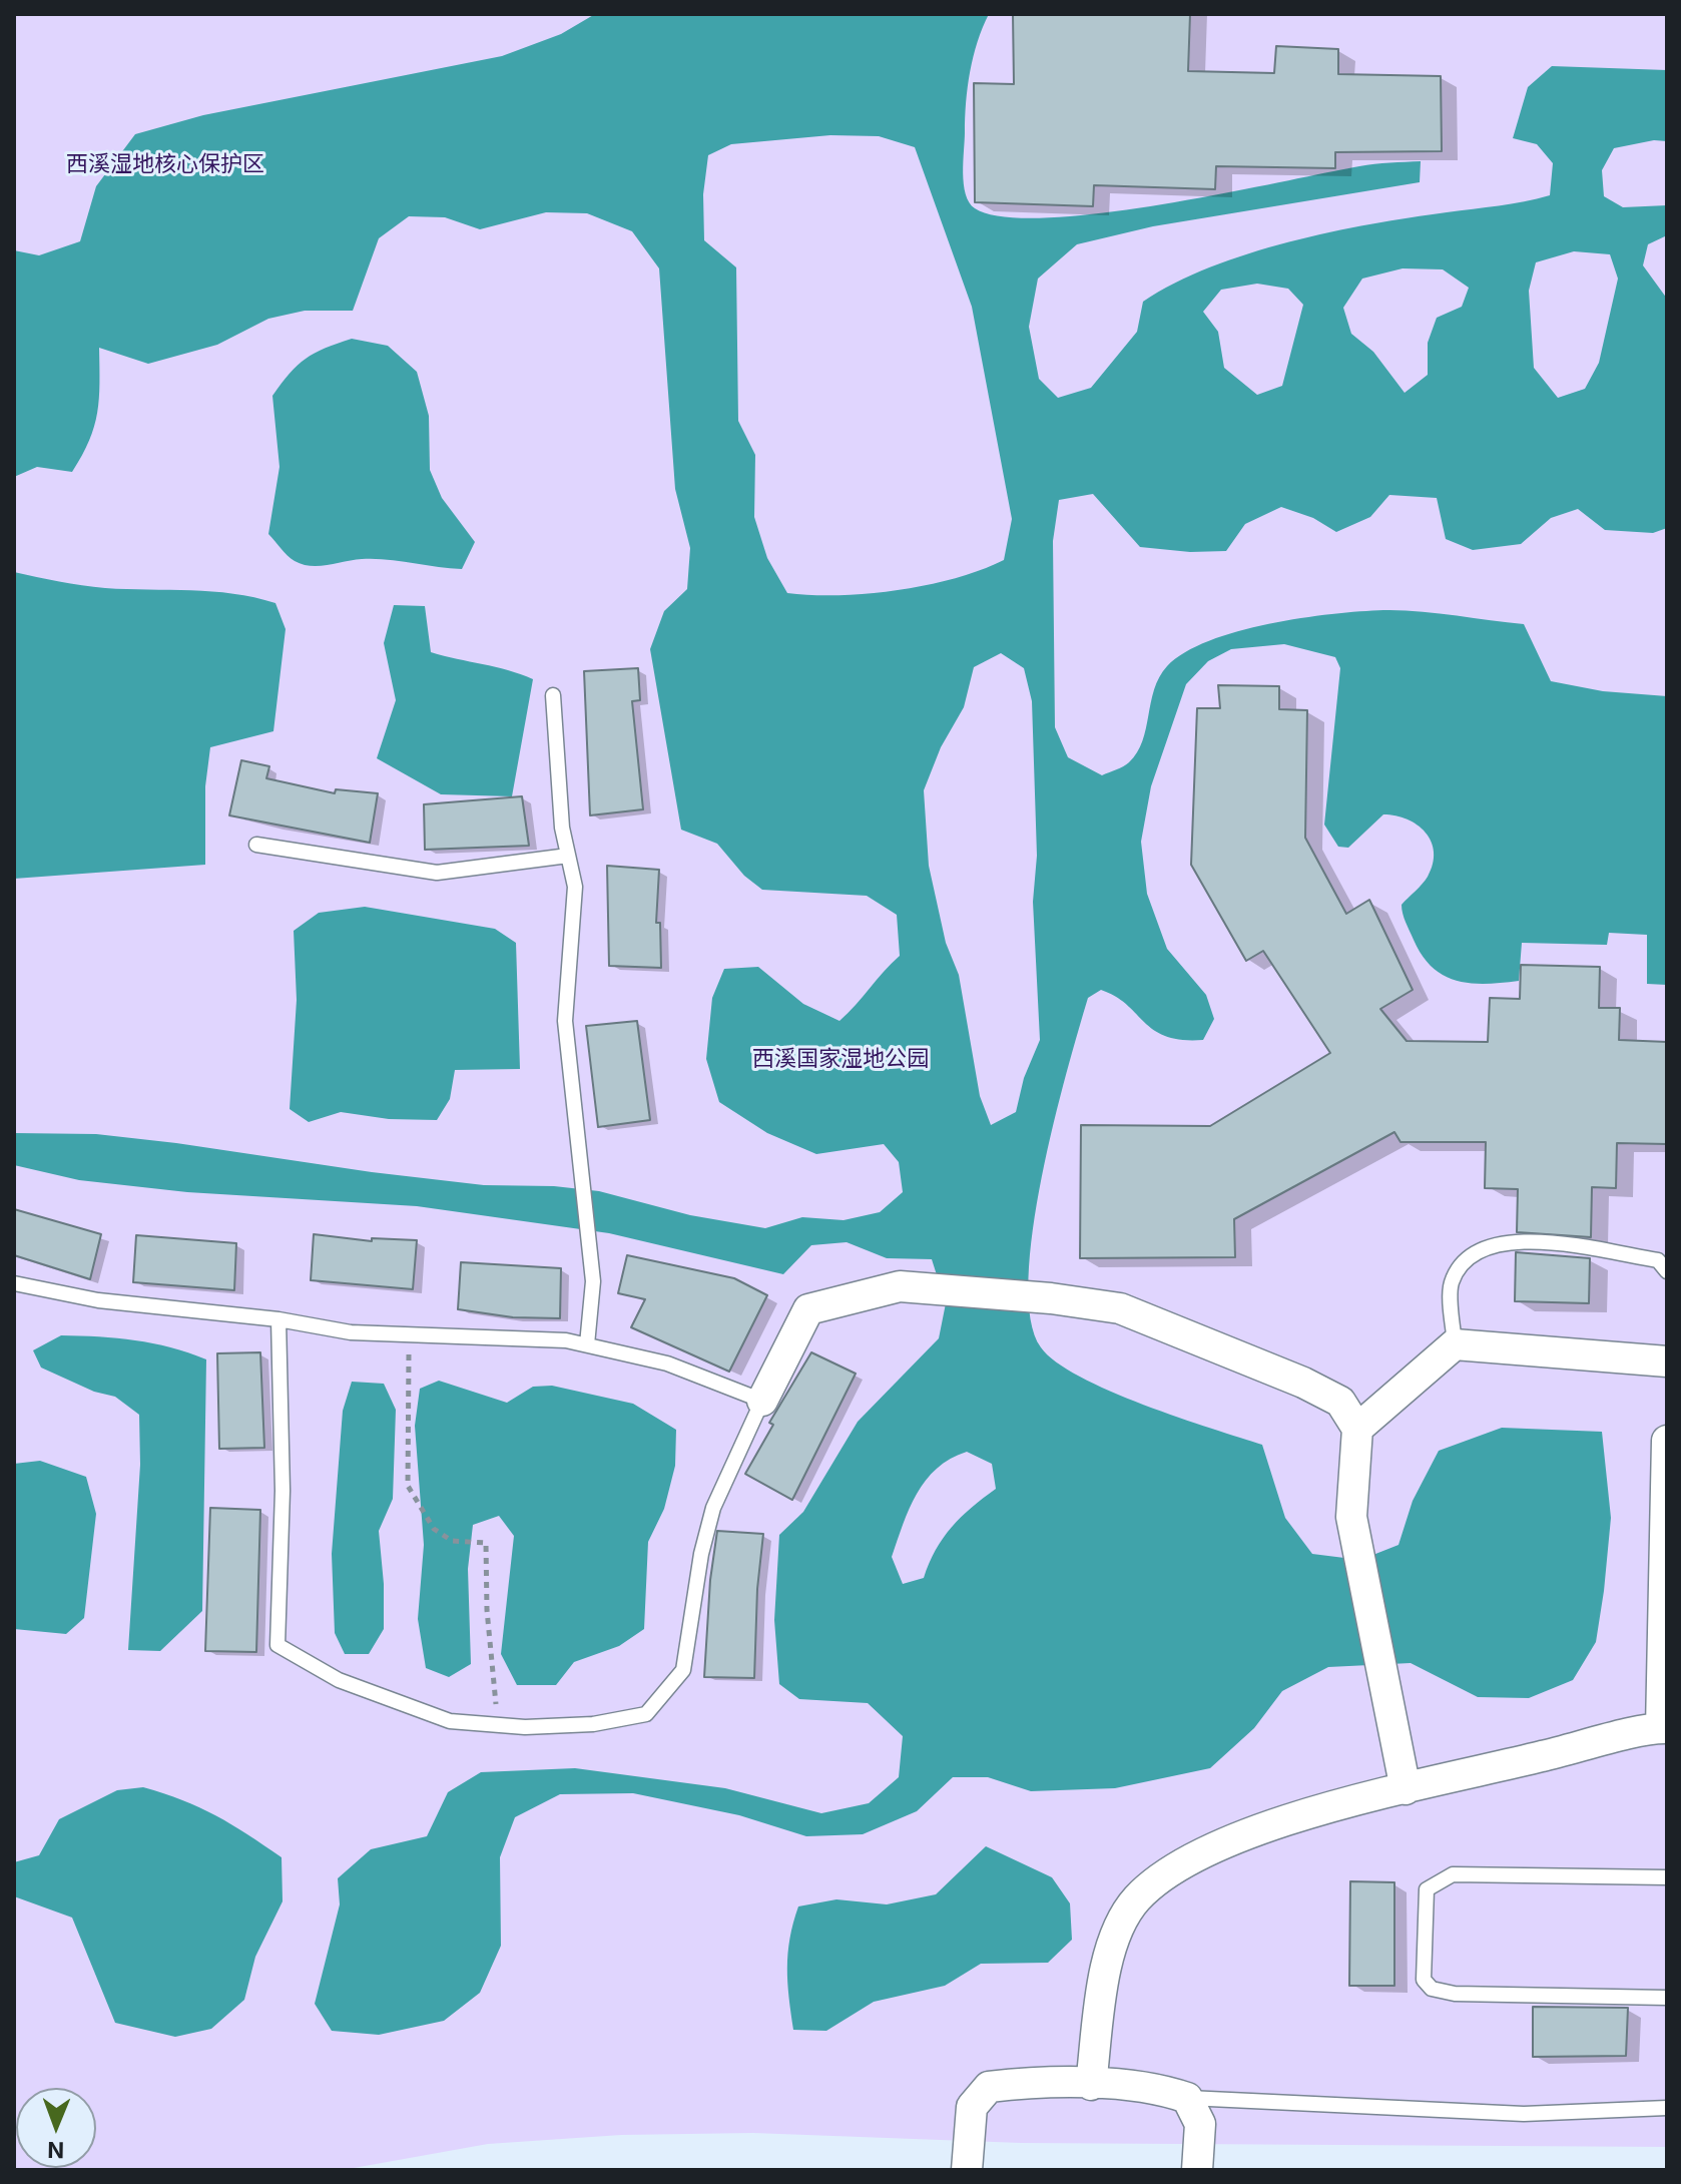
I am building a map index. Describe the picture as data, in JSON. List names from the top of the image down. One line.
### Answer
{"parks":["西溪湿地核心保护区","西溪国家湿地公园"],"north":"bottom"}
